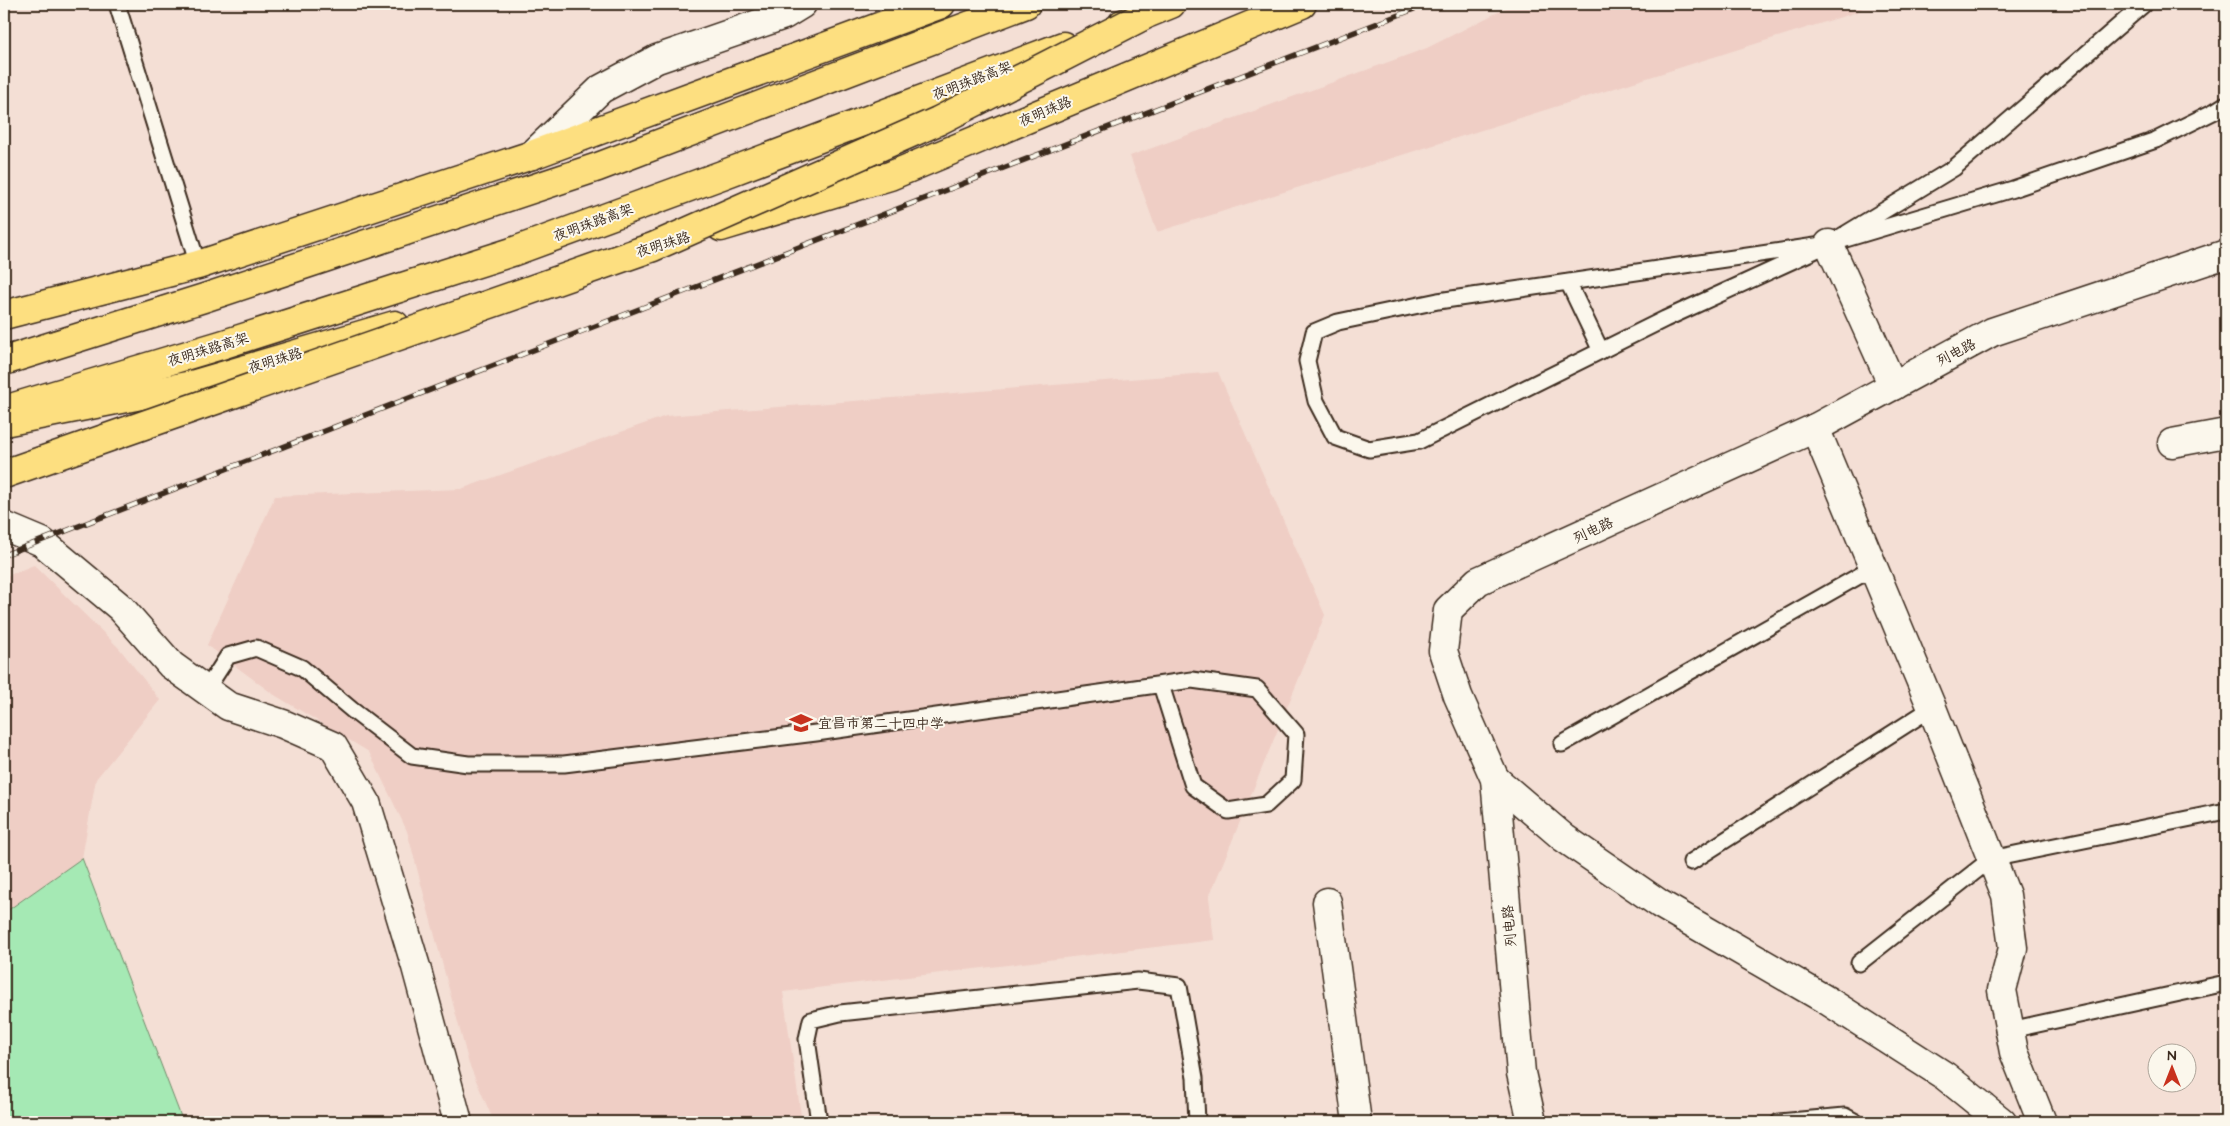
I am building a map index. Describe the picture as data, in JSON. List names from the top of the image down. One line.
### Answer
{"streets":{"main road":["夜明珠路高架","夜明珠路"],"street":["列电路"]},"places":{"school or university":["宜昌市第二十四中学"]},"north":"top"}
